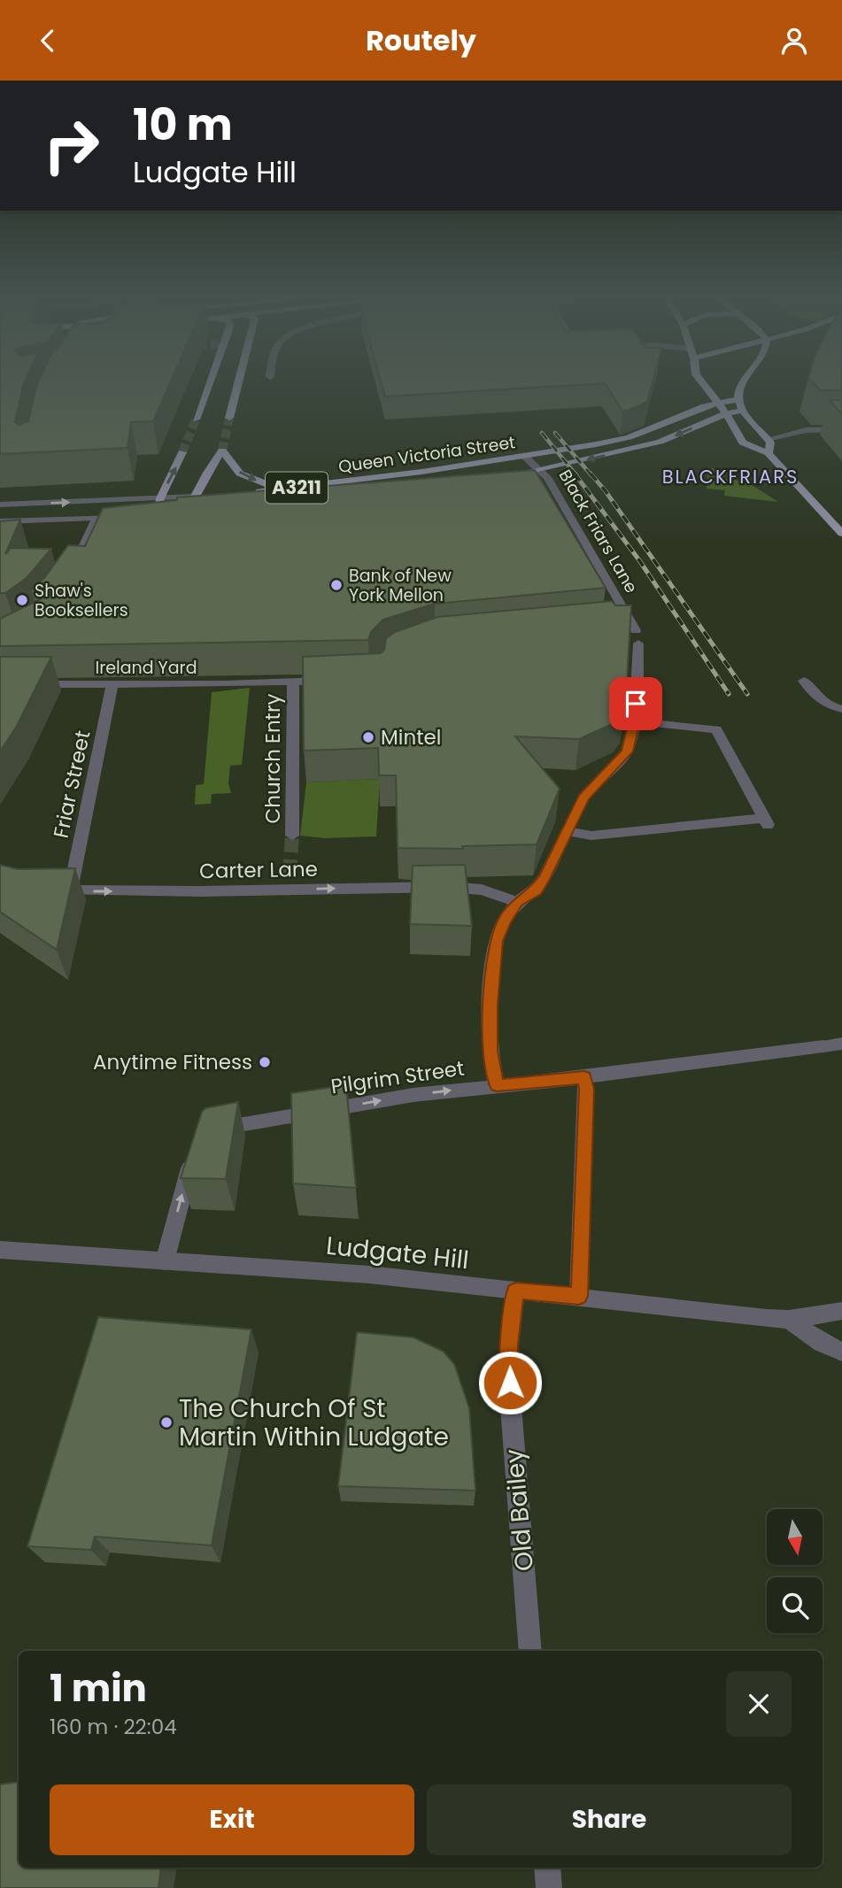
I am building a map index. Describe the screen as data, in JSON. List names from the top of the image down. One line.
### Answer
{"streets":{"main road":["Queen Victoria Street","A3211"],"street":["Black Friars Lane","Ireland Yard","Church Entry","Friar Street","Carter Lane","Pilgrim Street","Ludgate Hill","Old Bailey"]},"crossings":[["Queen Victoria Street","A3211"],["Queen Victoria Street","Black Friars Lane"],["Ireland Yard","Church Entry"],["Ireland Yard","Friar Street"],["Friar Street","Carter Lane"],["Ludgate Hill","Old Bailey"]],"one_way":["Carter Lane","Pilgrim Street"],"districts":["BLACKFRIARS"],"places":["Bank of New York Mellon","Shaw's Booksellers","Mintel","Anytime Fitness","The Church Of St Martin Within Ludgate"],"north":"bottom","page":{"header":"Routely","turn":["10 m","Ludgate Hill"],"heading":["1 min","160 m · 22:04"],"buttons":["Exit","Share"]}}
